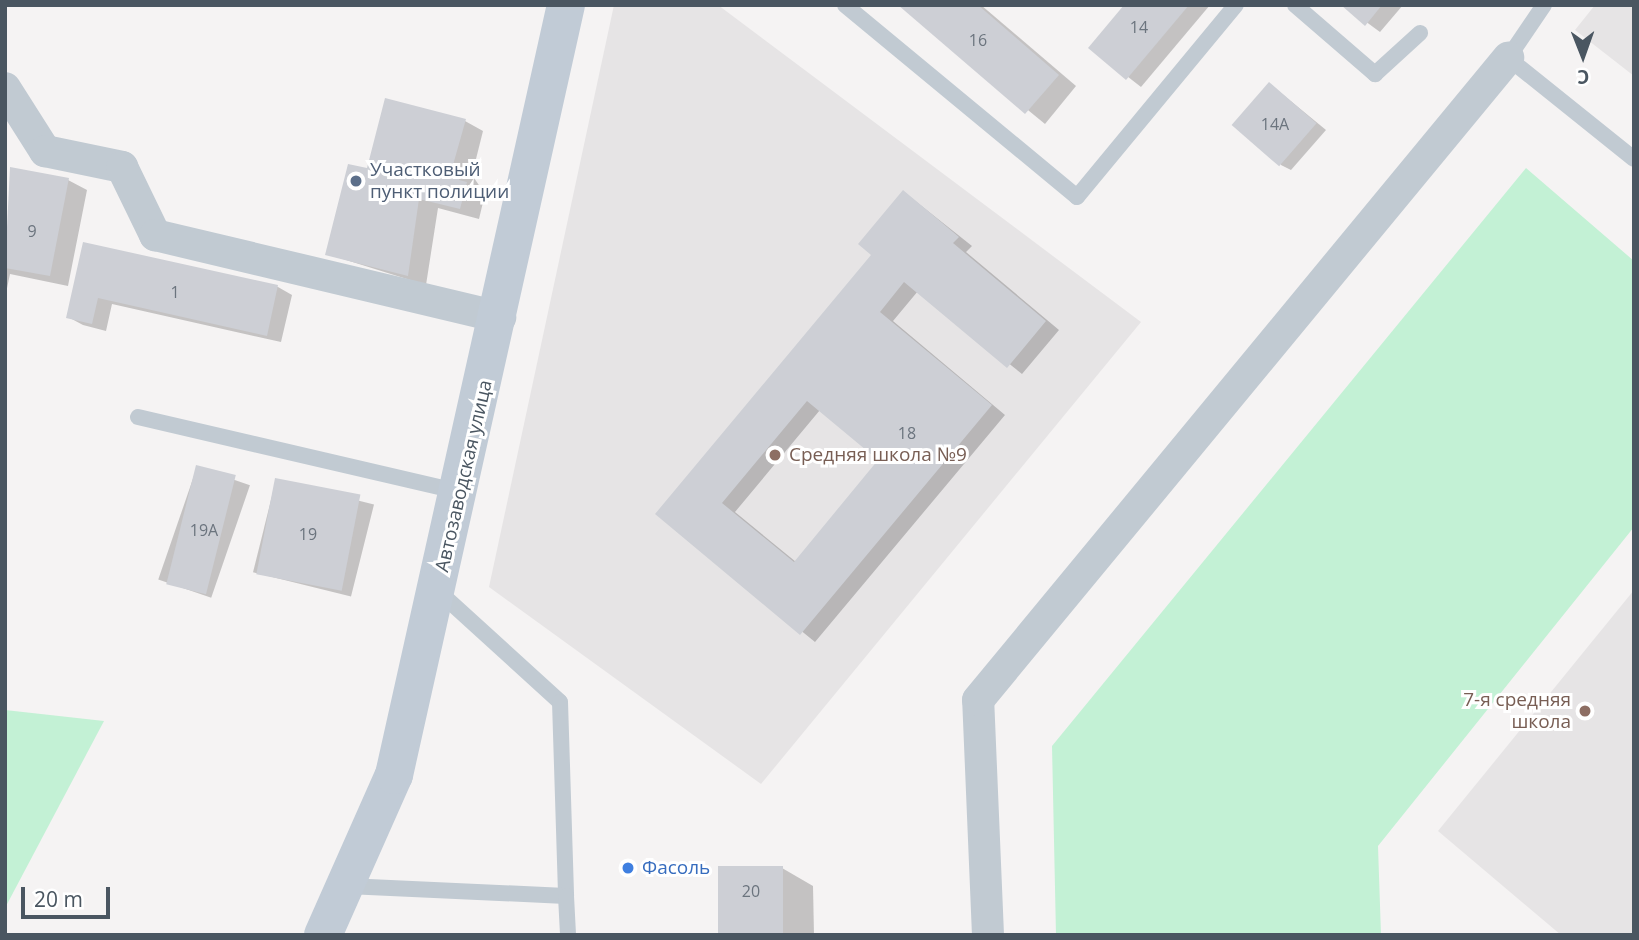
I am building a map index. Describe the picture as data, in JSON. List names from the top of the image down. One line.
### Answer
{"streets":{"street":["Автозаводская улица"]},"places":["Участковый пункт полиции","Средняя школа №9","7-я средняя школа","Фасоль"],"house_numbers":["14","16","14А","9","1","18","19А","19","20"],"scale_bar":"20 m","north":"bottom"}
